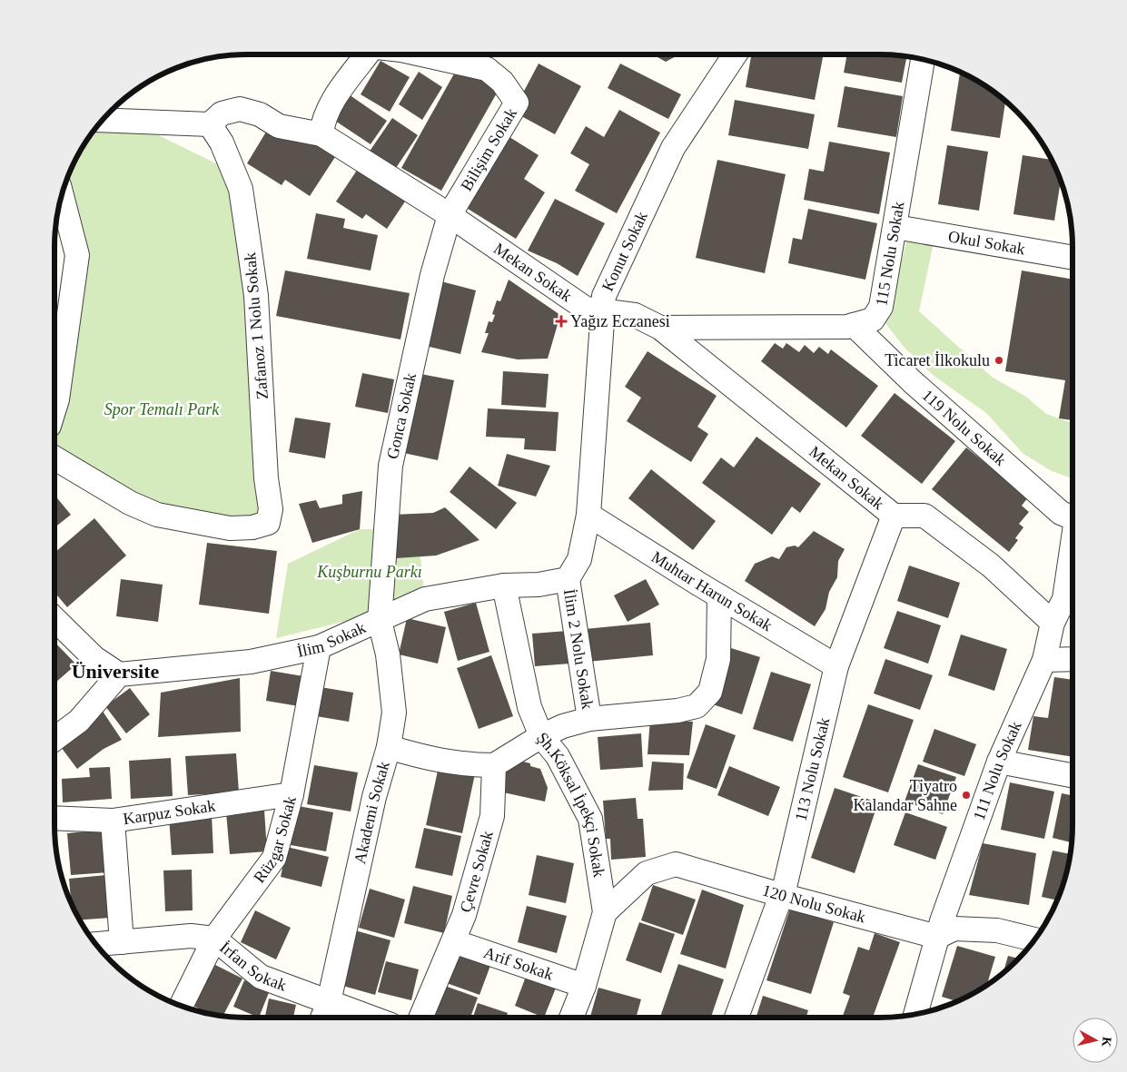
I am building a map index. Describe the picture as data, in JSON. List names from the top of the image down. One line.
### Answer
{"streets":{"street":["Bilişim Sokak","Okul Sokak","Konut Sokak","115 Nolu Sokak","Mekan Sokak","Zafanoz 1 Nolu Sokak","Gonca Sokak","119 Nolu Sokak","Muhtar Harun Sokak","İlim Sokak","İlim 2 Nolu Sokak","113 Nolu Sokak","111 Nolu Sokak","Şh.Köksal İpekçi Sokak","Karpuz Sokak","Akademi Sokak","Rüzgar Sokak","Çevre Sokak","120 Nolu Sokak","Arif Sokak","İrfan Sokak"]},"crossings":[["Bilişim Sokak","Mekan Sokak"],["Bilişim Sokak","Gonca Sokak"],["Okul Sokak","115 Nolu Sokak"],["Konut Sokak","Mekan Sokak"],["Konut Sokak","Muhtar Harun Sokak"],["115 Nolu Sokak","Mekan Sokak"],["115 Nolu Sokak","119 Nolu Sokak"],["Mekan Sokak","Gonca Sokak"],["Mekan Sokak","113 Nolu Sokak"],["Gonca Sokak","İlim Sokak"],["Gonca Sokak","Akademi Sokak"],["Muhtar Harun Sokak","113 Nolu Sokak"],["İlim Sokak","İlim 2 Nolu Sokak"],["İlim Sokak","Şh.Köksal İpekçi Sokak"],["İlim Sokak","Akademi Sokak"],["İlim Sokak","Rüzgar Sokak"],["113 Nolu Sokak","120 Nolu Sokak"],["111 Nolu Sokak","120 Nolu Sokak"],["Şh.Köksal İpekçi Sokak","120 Nolu Sokak"],["Şh.Köksal İpekçi Sokak","Arif Sokak"],["Karpuz Sokak","Rüzgar Sokak"],["Akademi Sokak","İrfan Sokak"],["Rüzgar Sokak","İrfan Sokak"],["Çevre Sokak","Arif Sokak"]],"districts":["Üniversite"],"parks":["Spor Temalı Park","Kuşburnu Parkı"],"places":{"health":["Yağız Eczanesi"],"other":["Ticaret İlkokulu","Tiyatro Kalandar Sahne"]},"north":"right"}
